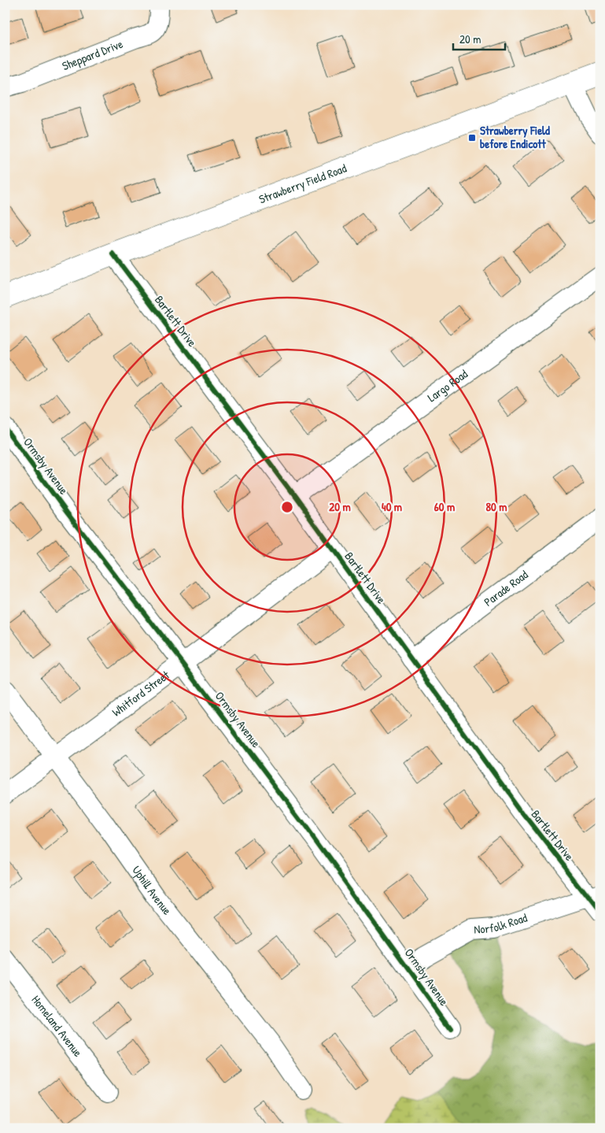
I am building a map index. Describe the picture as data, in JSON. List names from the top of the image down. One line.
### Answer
{"streets":{"street":["Sheppard Drive","Strawberry Field Road","Bartlett Drive","Largo Road","Ormsby Avenue","Parade Road","Whitford Street","Uphill Avenue","Norfolk Road","Homeland Avenue"]},"crossings":[["Strawberry Field Road","Bartlett Drive"],["Bartlett Drive","Largo Road"],["Bartlett Drive","Parade Road"],["Bartlett Drive","Whitford Street"],["Bartlett Drive","Norfolk Road"],["Ormsby Avenue","Whitford Street"],["Ormsby Avenue","Norfolk Road"],["Whitford Street","Uphill Avenue"]],"places":{"transit":["Strawberry Field before Endicott"]},"scale_bar":"20 m","rings":["20 m","40 m","60 m","80 m"]}
